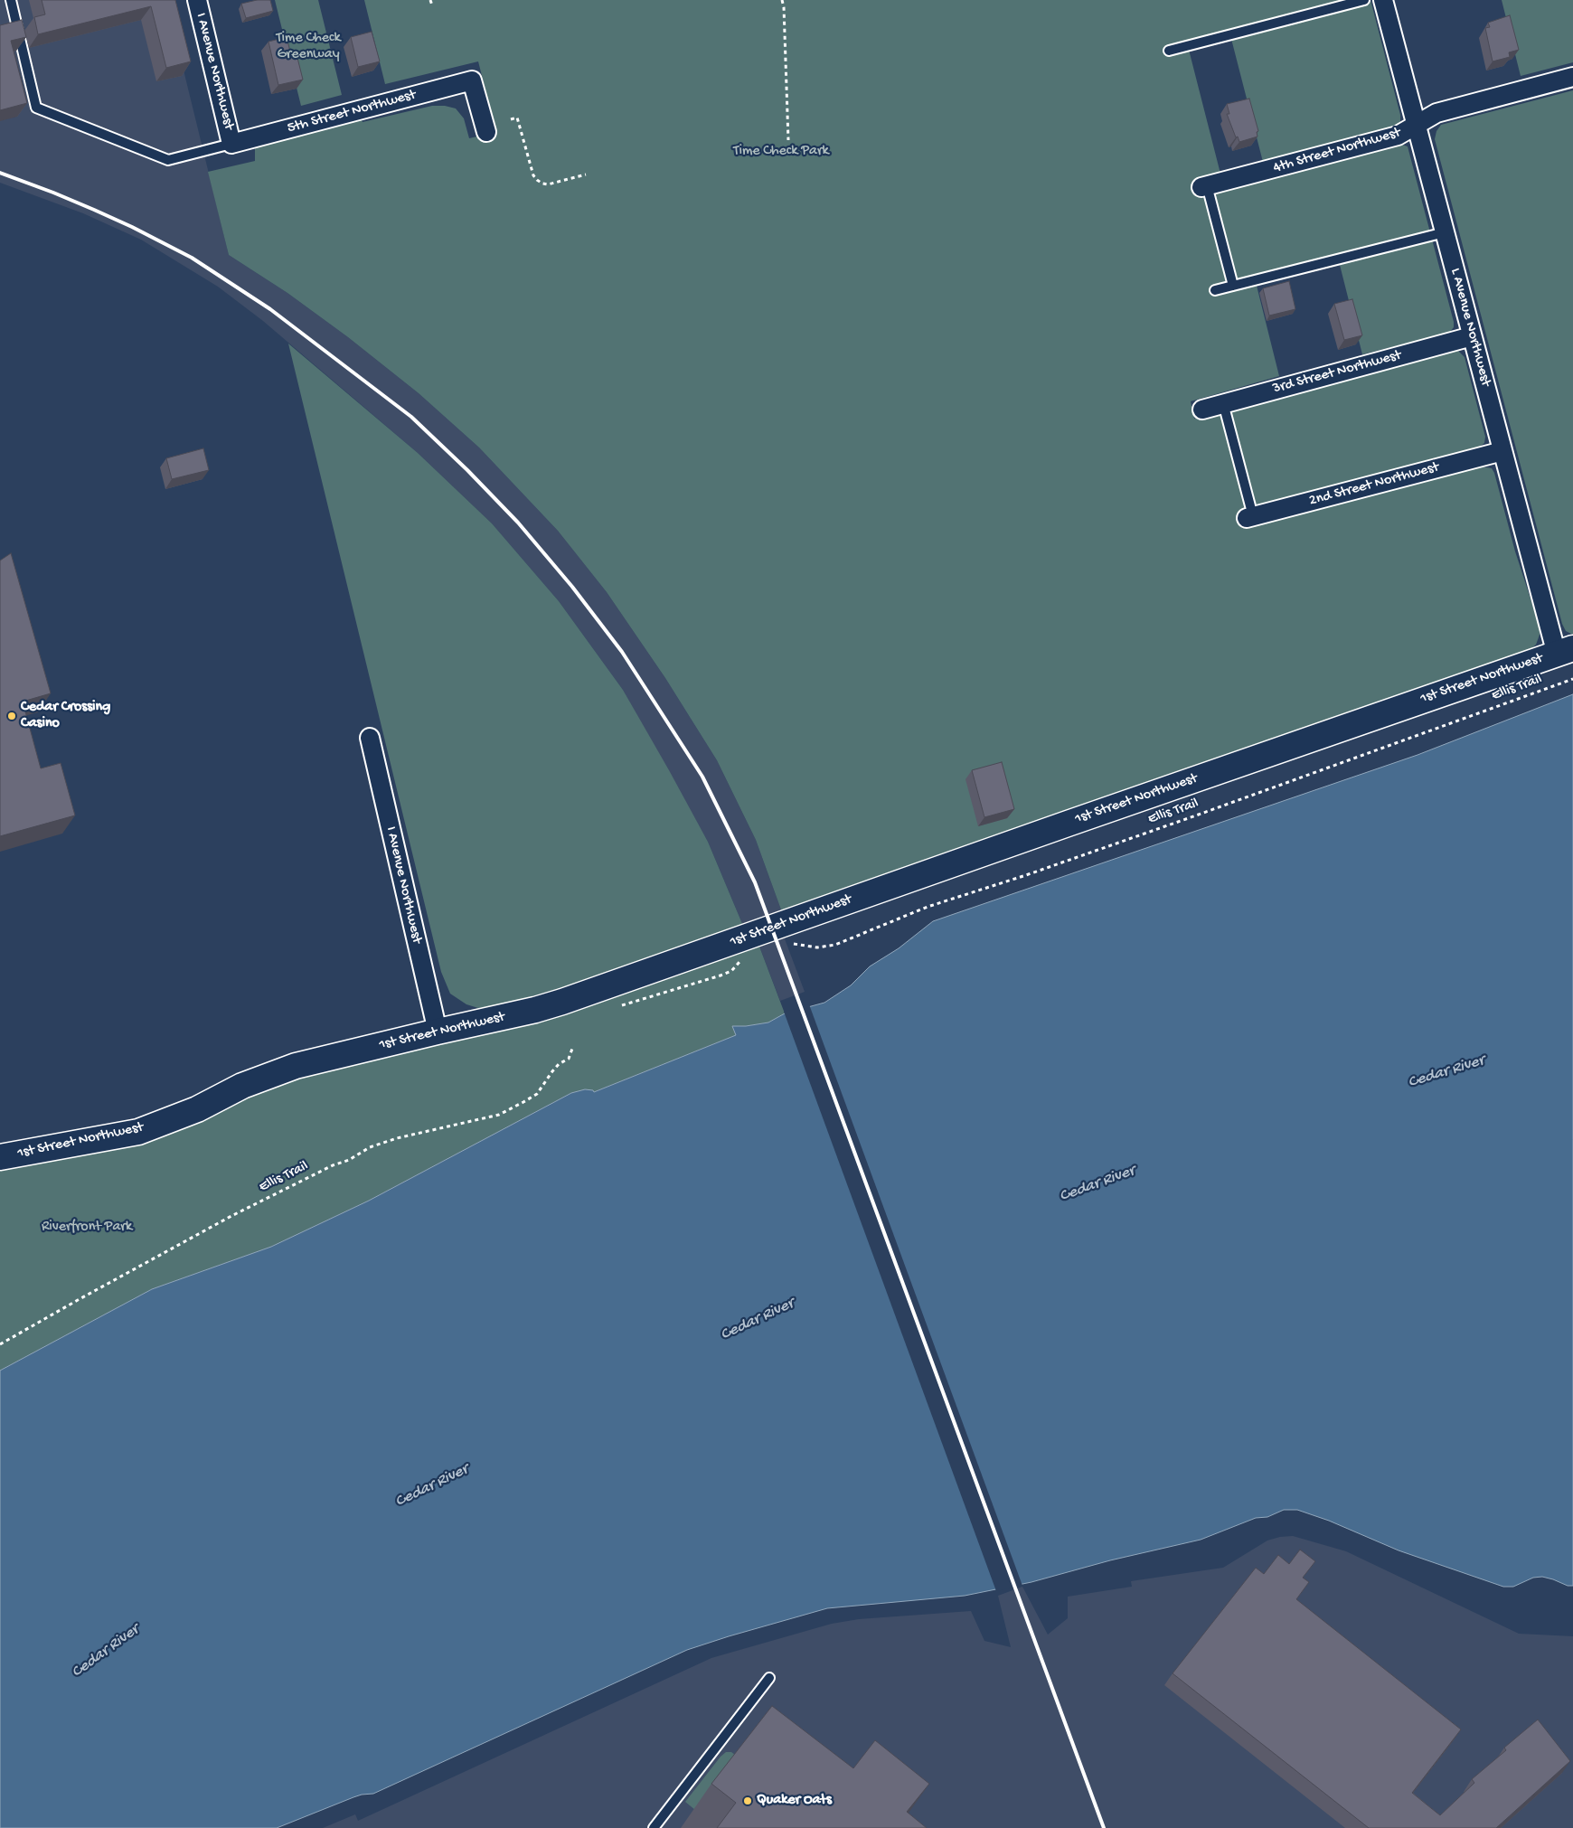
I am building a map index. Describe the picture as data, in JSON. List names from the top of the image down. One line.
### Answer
{"streets":{"street":["I Avenue Northwest","5th Street Northwest","4th Street Northwest","L Avenue Northwest","3rd Street Northwest","2nd Street Northwest","1st Street Northwest"],"path":["Ellis Trail"]},"crossings":[["I Avenue Northwest","5th Street Northwest"],["I Avenue Northwest","1st Street Northwest"],["4th Street Northwest","L Avenue Northwest"],["L Avenue Northwest","3rd Street Northwest"],["L Avenue Northwest","2nd Street Northwest"],["L Avenue Northwest","1st Street Northwest"]],"water":["Cedar River"],"parks":["Time Check Greenway","Time Check Park","Riverfront Park"],"places":["Cedar Crossing Casino","Quaker Oats"]}
